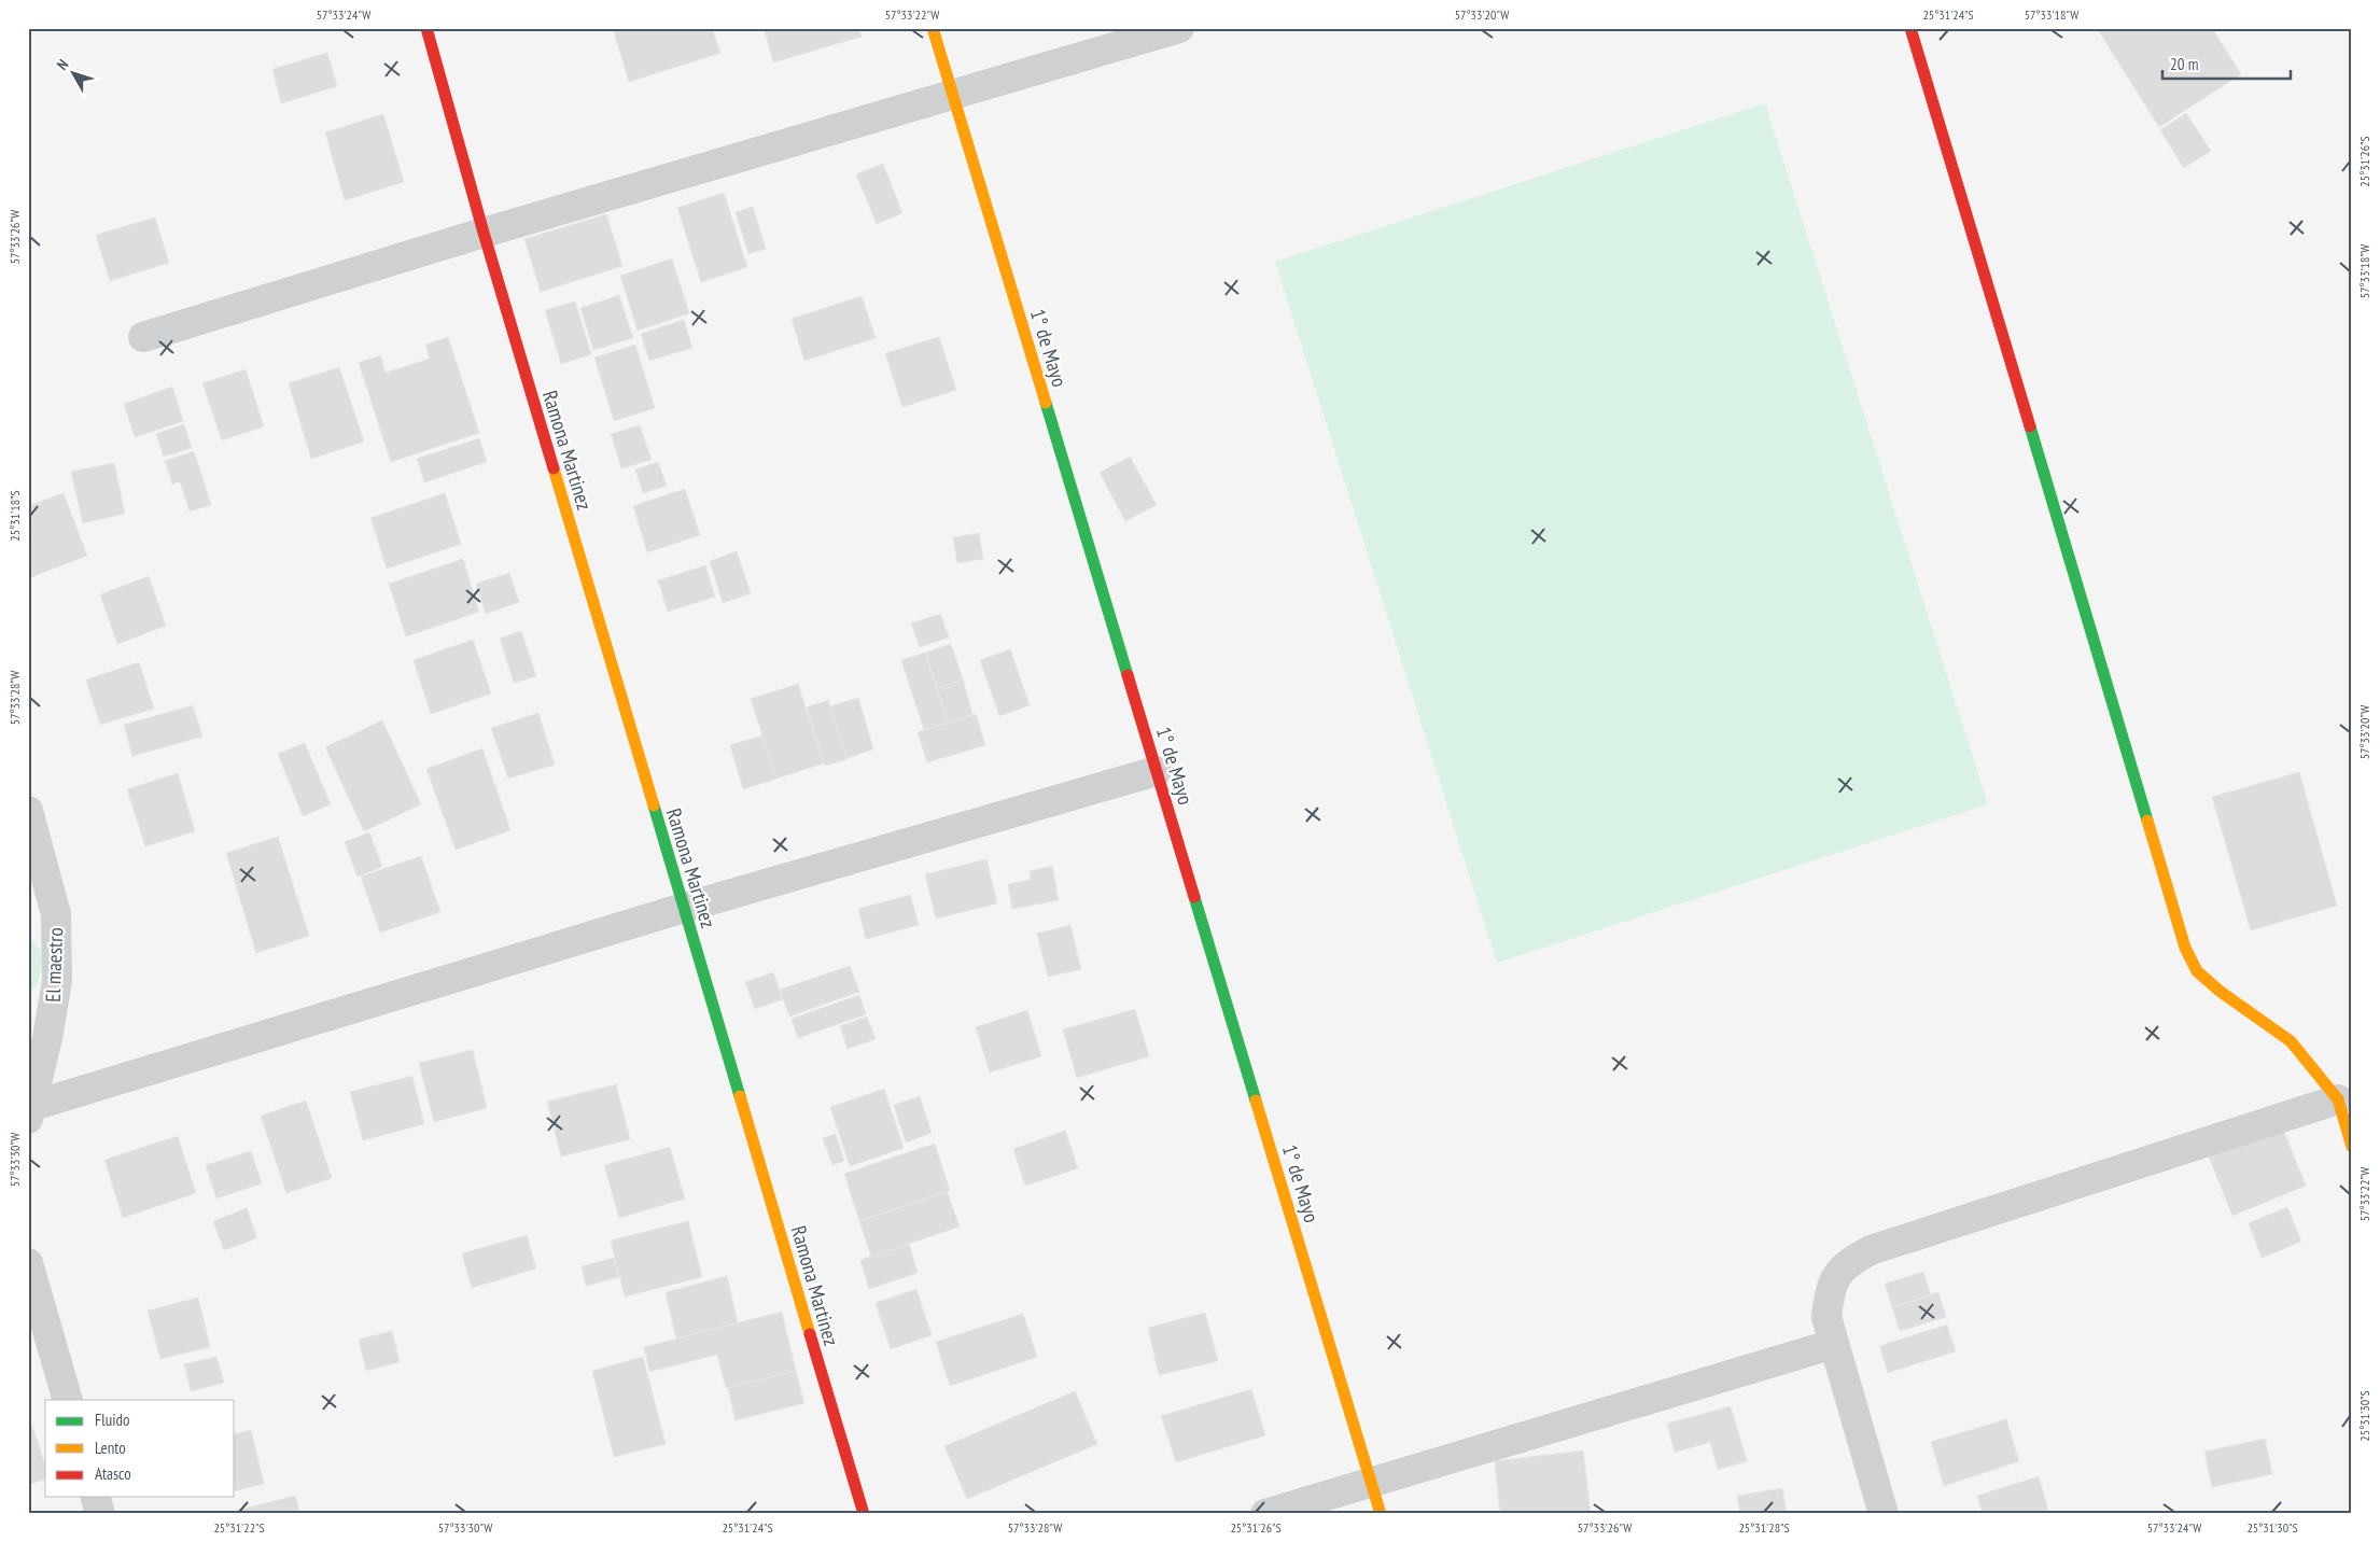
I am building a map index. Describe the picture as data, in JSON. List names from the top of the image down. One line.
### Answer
{"streets":{"street":["1° de Mayo","Ramona Martinez","El maestro"]},"legend":["Fluido","Lento","Atasco"],"scale_bar":"20 m","north":"top left","coordinates":["57°33'24\"W","57°33'22\"W","57°33'20\"W","25°31'24\"S","57°33'18\"W","25°31'26\"S","57°33'26\"W","25°31'18\"S","57°33'28\"W","57°33'30\"W","25°31'30\"S","25°31'22\"S","25°31'28\"S"]}
